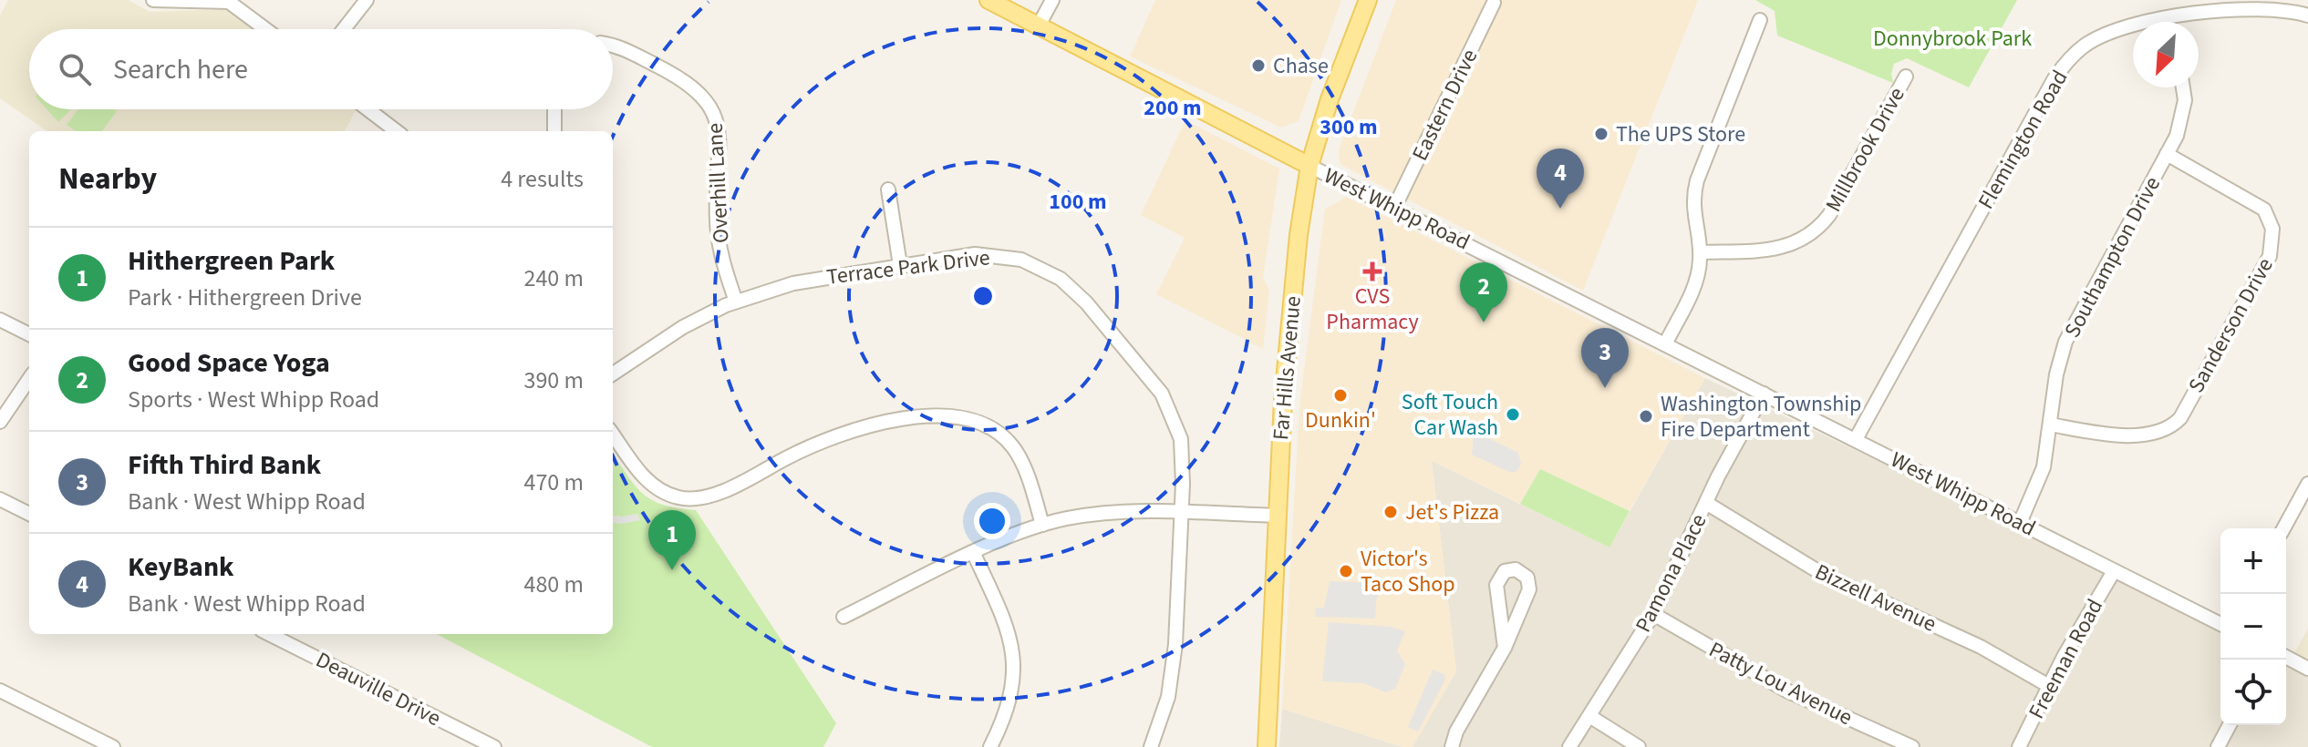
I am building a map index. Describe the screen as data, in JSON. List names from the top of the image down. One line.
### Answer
{"streets":{"main road":["Far Hills Avenue"],"street":["Eastern Drive","Flemington Road","Millbrook Drive","Overhill Lane","West Whipp Road","Southampton Drive","Terrace Park Drive","Sanderson Drive","Pamona Place","Bizzell Avenue","Freeman Road","Patty Lou Avenue","Deauville Drive"]},"crossings":[["Eastern Drive","West Whipp Road"],["Flemington Road","West Whipp Road"],["Overhill Lane","Terrace Park Drive"],["West Whipp Road","Southampton Drive"],["West Whipp Road","Far Hills Avenue"],["West Whipp Road","Pamona Place"],["West Whipp Road","Freeman Road"],["Southampton Drive","Sanderson Drive"],["Pamona Place","Bizzell Avenue"],["Pamona Place","Patty Lou Avenue"],["Bizzell Avenue","Freeman Road"]],"parks":["Donnybrook Park"],"places":{"other":["Chase","The UPS Store","Dunkin'","Soft Touch Car Wash","Washington Township Fire Department","Jet's Pizza","Victor's Taco Shop"],"health":["CVS Pharmacy"]},"north":"bottom left","page":{"search":"Search here","heading":["Nearby","4 results"],"pins":["4","2","3","1"],"list":[{"mark":"1","name":"Hithergreen Park","note":"Park · Hithergreen Drive","value":"240 m"},{"mark":"2","name":"Good Space Yoga","note":"Sports · West Whipp Road","value":"390 m"},{"mark":"3","name":"Fifth Third Bank","note":"Bank · West Whipp Road","value":"470 m"},{"mark":"4","name":"KeyBank","note":"Bank · West Whipp Road","value":"480 m"}],"map_buttons":["+","−"]},"rings":["200 m","300 m","100 m"]}
